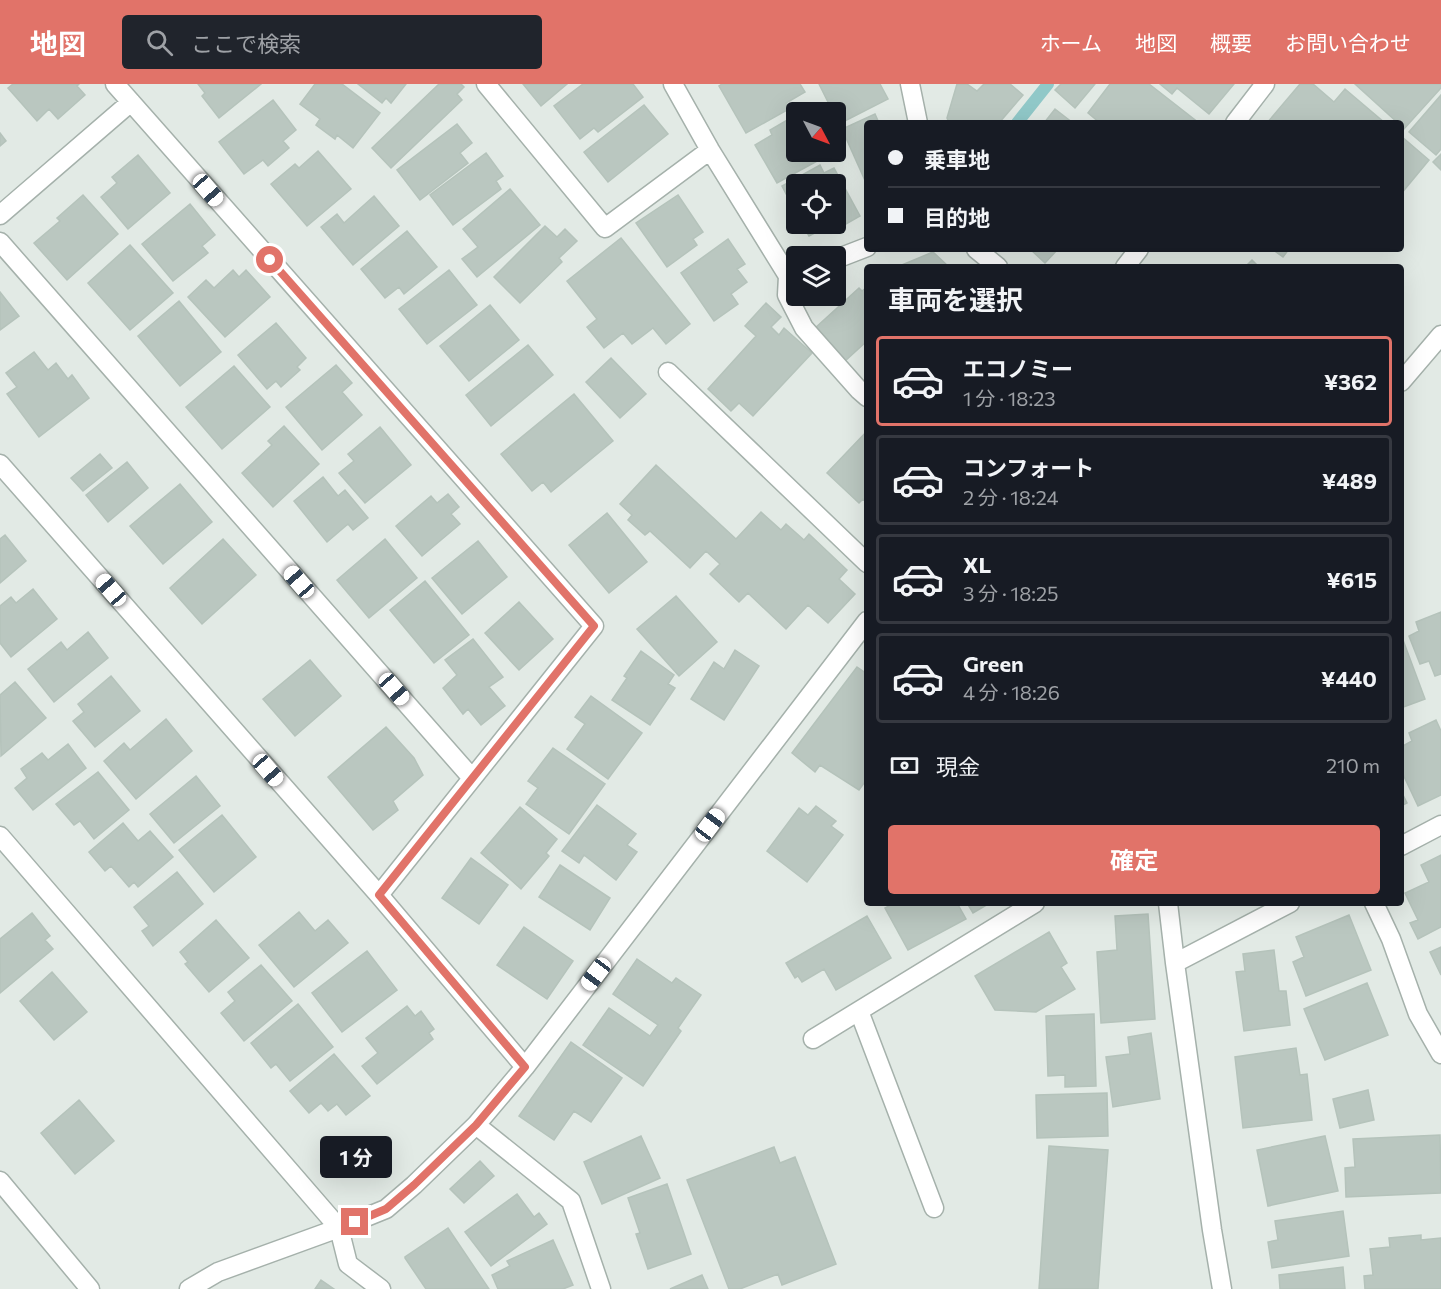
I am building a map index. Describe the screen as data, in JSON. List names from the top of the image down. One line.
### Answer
{"north":"bottom right","page":{"header":"地図","search":"ここで検索","nav":["ホーム","地図","概要","お問い合わせ"],"banner":["乗車地","目的地"],"heading":"車両を選択","list":[{"name":"エコノミー","note":"1 分 · 18:23","value":"¥362"},{"name":"コンフォート","note":"2 分 · 18:24","value":"¥489"},{"name":"XL","note":"3 分 · 18:25","value":"¥615"},{"name":"Green","note":"4 分 · 18:26","value":"¥440"}],"pay":["現金","210 m"],"buttons":"確定","bubble":"1 分"}}
